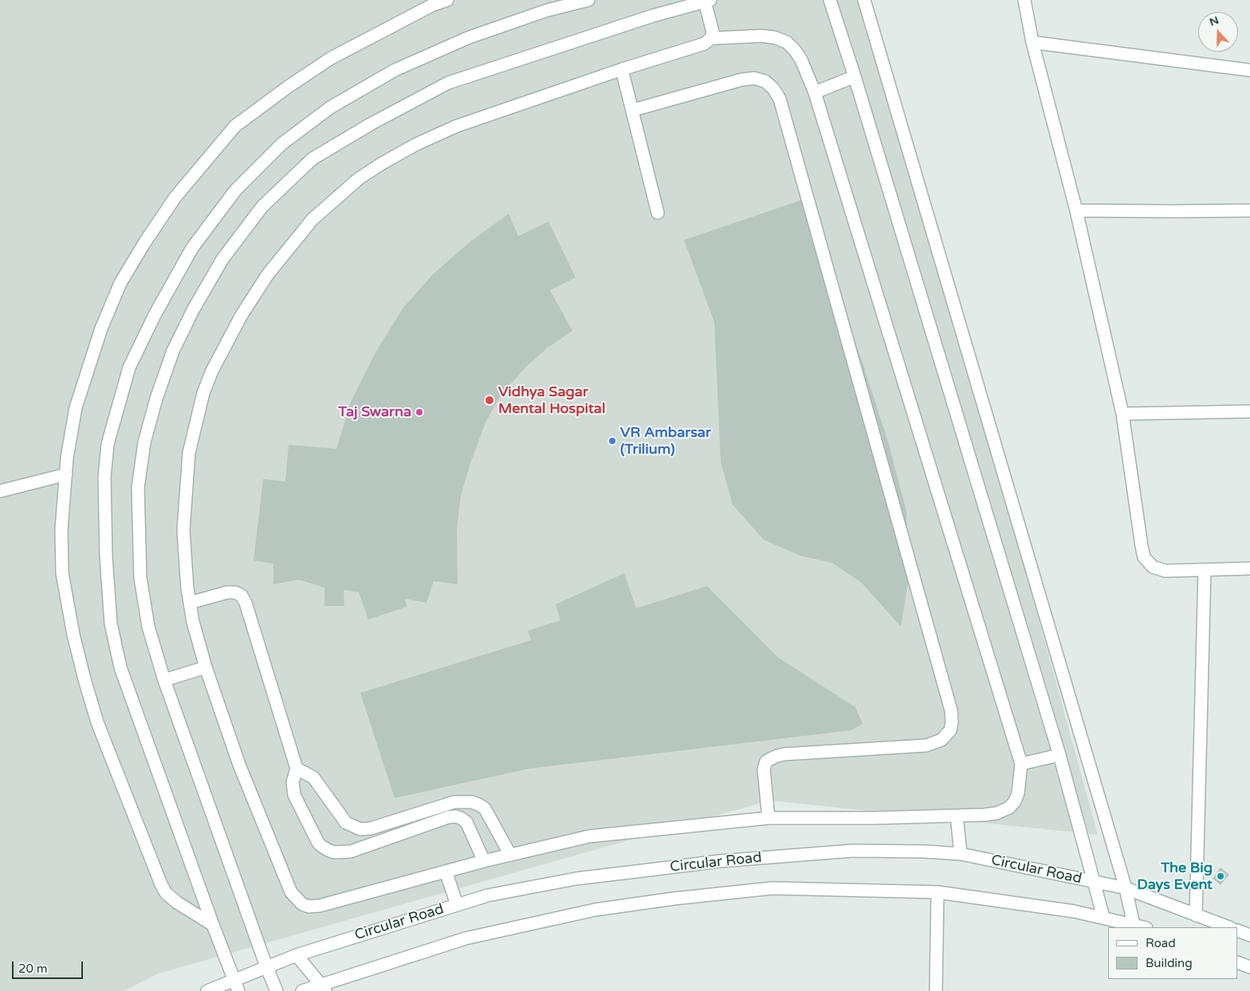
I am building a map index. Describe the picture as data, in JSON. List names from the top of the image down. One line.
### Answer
{"streets":{"street":["Circular Road"]},"places":["Vidhya Sagar Mental Hospital","Taj Swarna","VR Ambarsar (Trilium)","The Big Days Event"],"legend":["Road","Building"],"scale_bar":"20 m","north":"top"}
